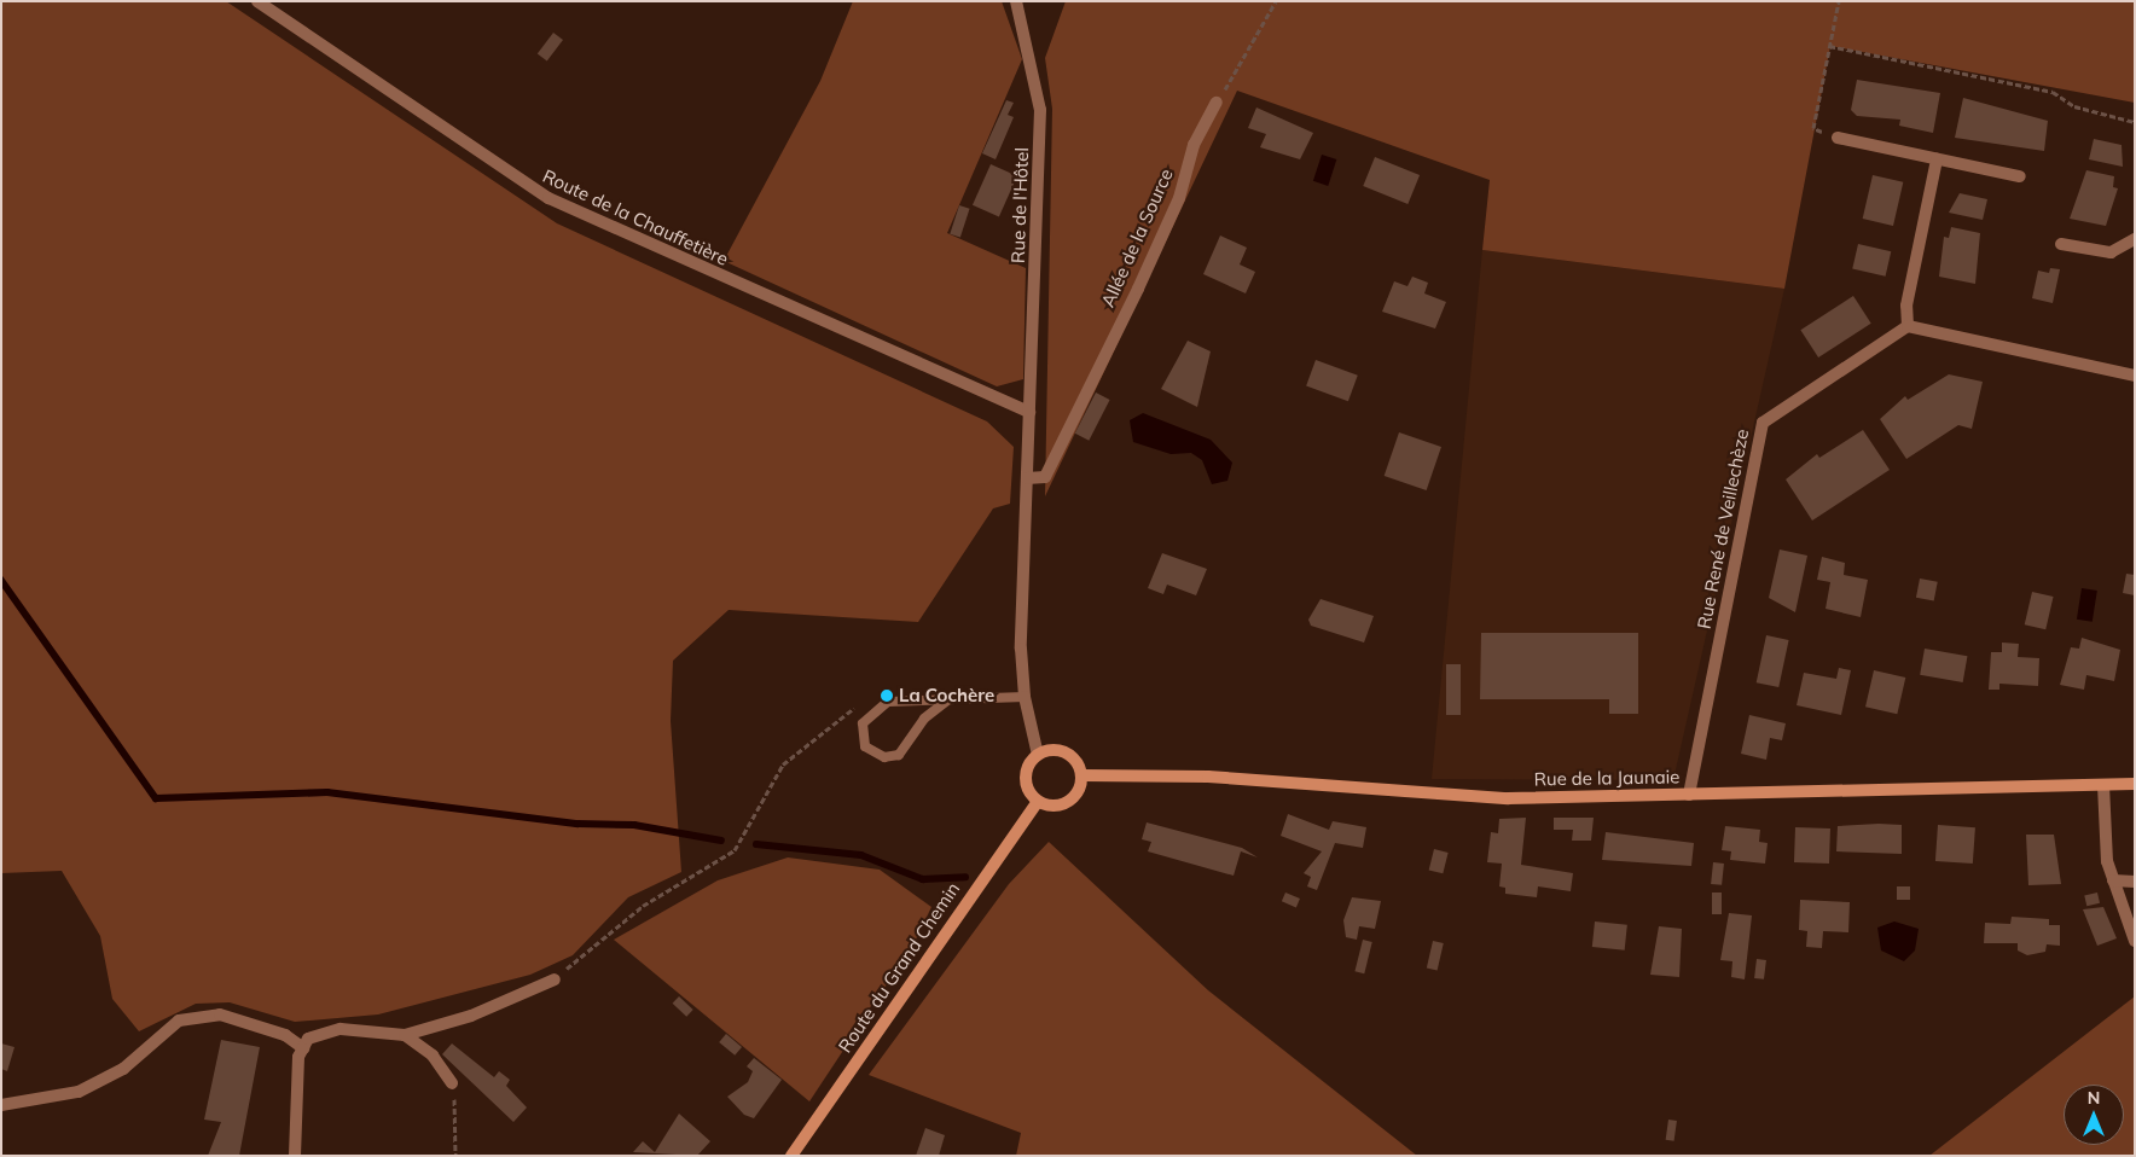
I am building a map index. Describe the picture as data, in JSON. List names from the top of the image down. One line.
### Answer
{"streets":{"main road":["Rue de la Jaunaie","Route du Grand Chemin"],"street":["Rue de l'Hôtel","Route de la Chauffetière","Allée de la Source","Rue René de Veillechèze"]},"crossings":[["Rue de l'Hôtel","Route de la Chauffetière"],["Rue de l'Hôtel","Allée de la Source"],["Rue de l'Hôtel","Rue de la Jaunaie"],["Rue de l'Hôtel","Route du Grand Chemin"],["Rue René de Veillechèze","Rue de la Jaunaie"],["Rue de la Jaunaie","Route du Grand Chemin"]],"places":["La Cochère"],"north":"top"}
